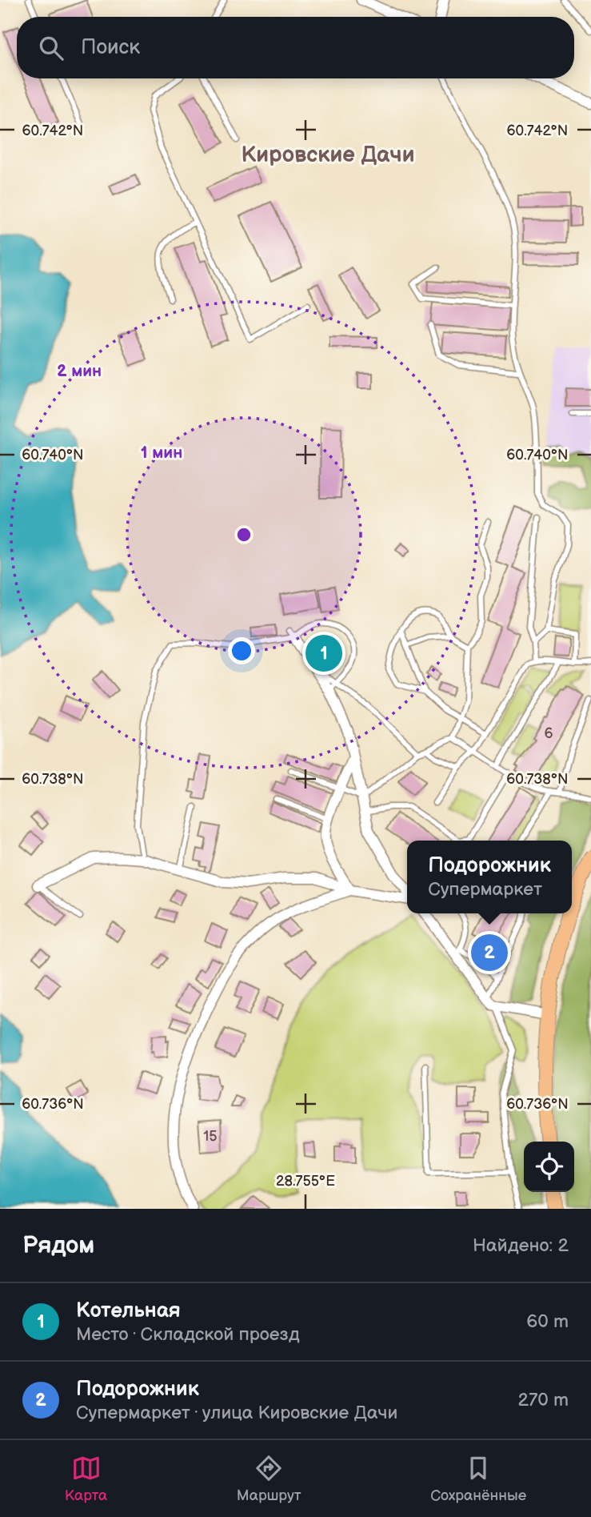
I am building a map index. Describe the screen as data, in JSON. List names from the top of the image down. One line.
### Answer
{"districts":["Кировские Дачи"],"house_numbers":["6","15"],"page":{"search":"Поиск","pins":["1","2"],"popup":["Подорожник","Супермаркет"],"heading":["Рядом","Найдено: 2"],"list":[{"mark":"1","name":"Котельная","note":"Место · Складской проезд","value":"60 m"},{"mark":"2","name":"Подорожник","note":"Супермаркет · улица Кировские Дачи","value":"270 m"}],"nav":["Карта","Маршрут","Сохранённые"]},"coordinates":["60.742°N","60.740°N","60.738°N","60.736°N","28.755°E"],"rings":["2 мин","1 мин"]}
